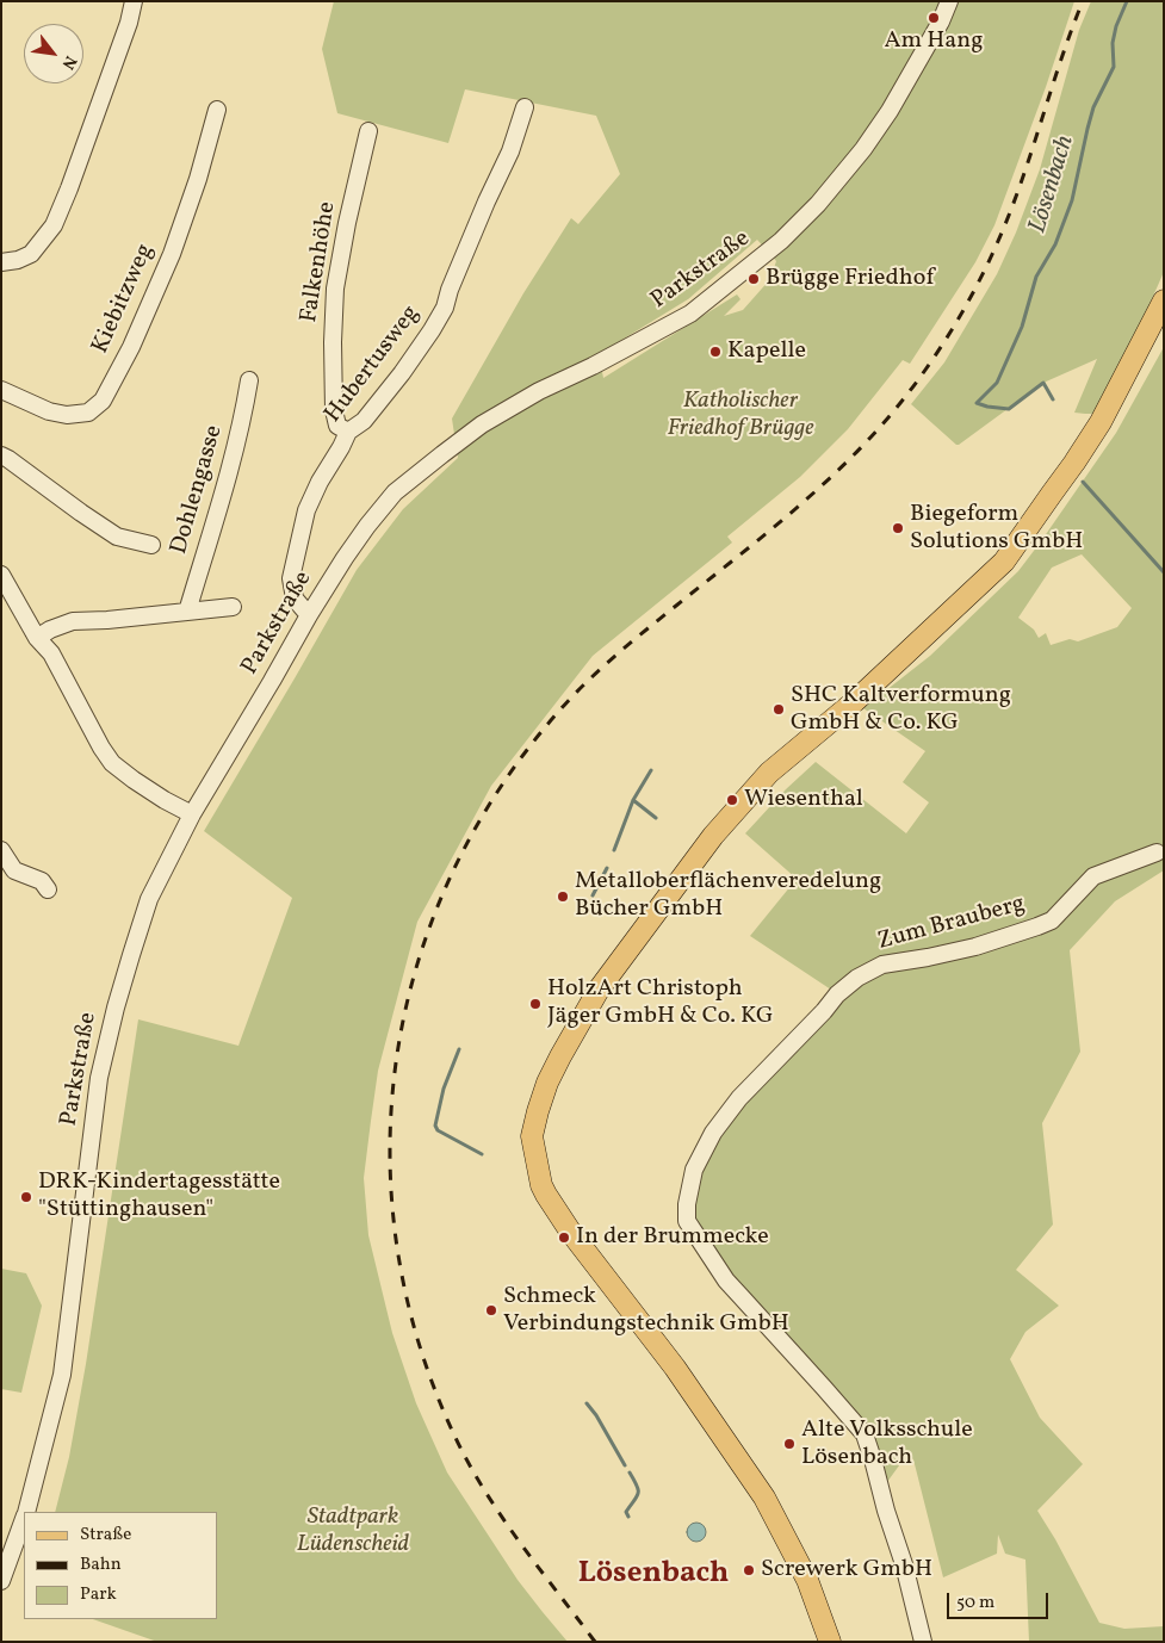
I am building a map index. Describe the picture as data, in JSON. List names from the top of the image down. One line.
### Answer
{"streets":{"street":["Falkenhöhe","Parkstraße","Kiebitzweg","Hubertusweg","Dohlengasse","Zum Brauberg"]},"crossings":[["Falkenhöhe","Hubertusweg"],["Parkstraße","Hubertusweg"]],"districts":["Lösenbach"],"water":["Lösenbach"],"parks":["Katholischer Friedhof Brügge","Stadtpark Lüdenscheid"],"places":["Am Hang","Brügge Friedhof","Kapelle","Biegeform Solutions GmbH","SHC Kaltverformung GmbH & Co. KG","Wiesenthal","Metalloberflächenveredelung Bücher GmbH","HolzArt Christoph Jäger GmbH & Co. KG","DRK-Kindertagesstätte \"Stüttinghausen\"","In der Brummecke","Schmeck Verbindungstechnik GmbH","Alte Volksschule Lösenbach","Screwerk GmbH"],"legend":["Straße","Bahn","Park"],"scale_bar":"50 m","north":"bottom right"}
